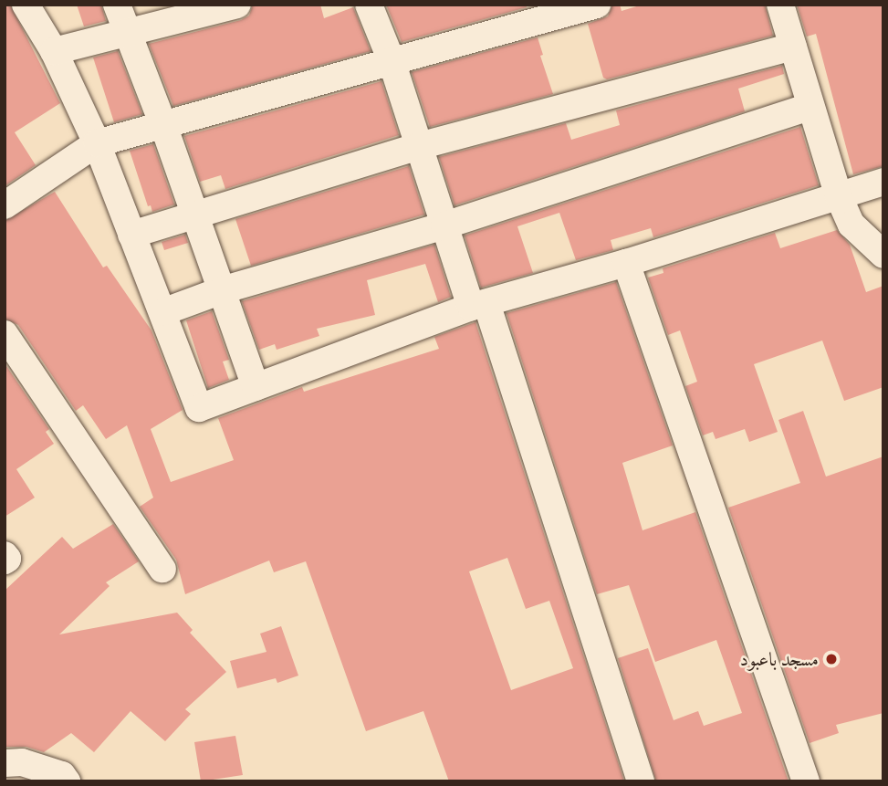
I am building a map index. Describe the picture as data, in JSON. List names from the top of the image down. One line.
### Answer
{"places":["مسجد باعبود"]}
